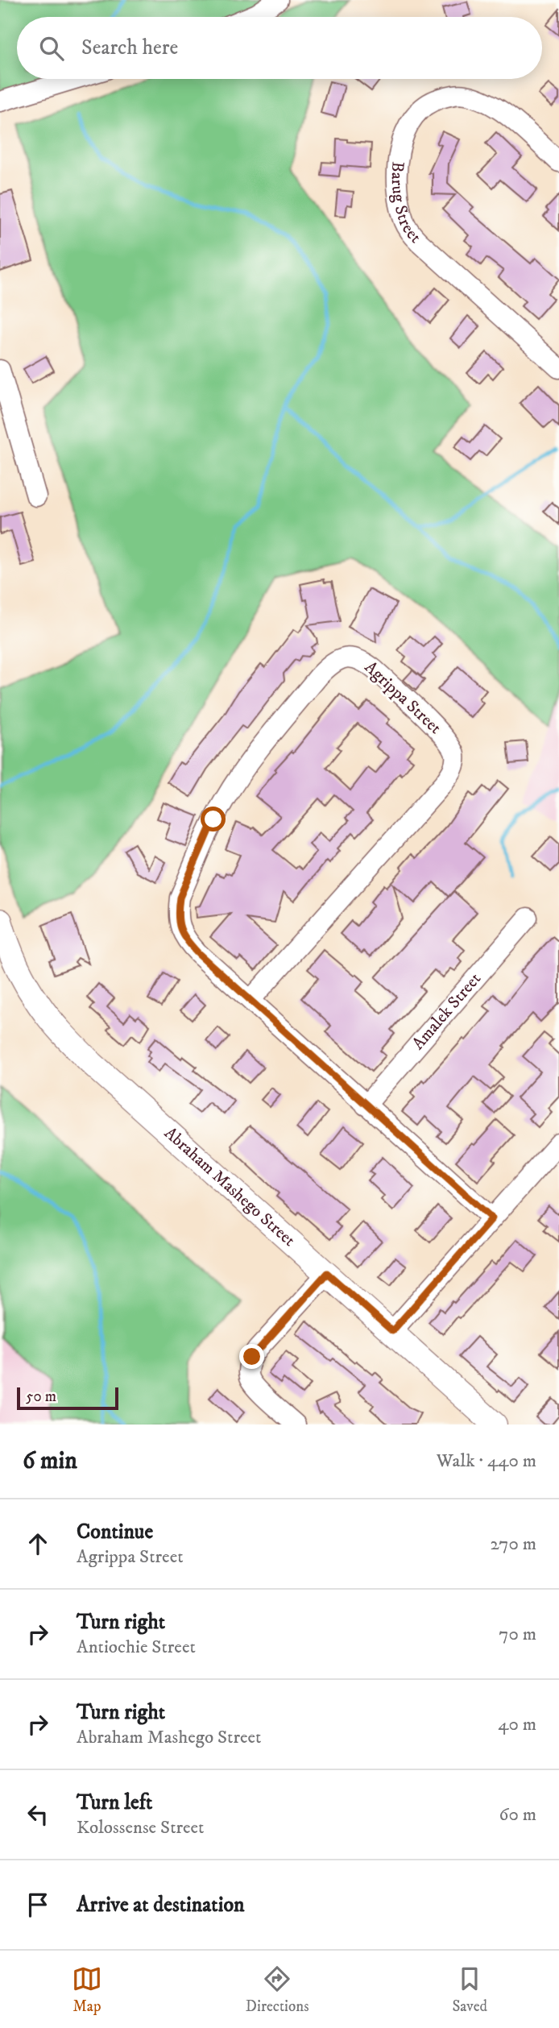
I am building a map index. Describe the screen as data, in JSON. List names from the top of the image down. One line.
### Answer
{"streets":{"main road":["Abraham Mashego Street"],"street":["Barug Street","Agrippa Street","Amalek Street"]},"crossings":[["Agrippa Street","Amalek Street"]],"scale_bar":"50 m","page":{"search":"Search here","scale":"50 m","heading":["6 min","Walk · 440 m"],"list":[["Continue","Agrippa Street","270 m"],["Turn right","Antiochie Street","70 m"],["Turn right","Abraham Mashego Street","40 m"],["Turn left","Kolossense Street","60 m"],"Arrive at destination"],"nav":["Map","Directions","Saved"]}}
